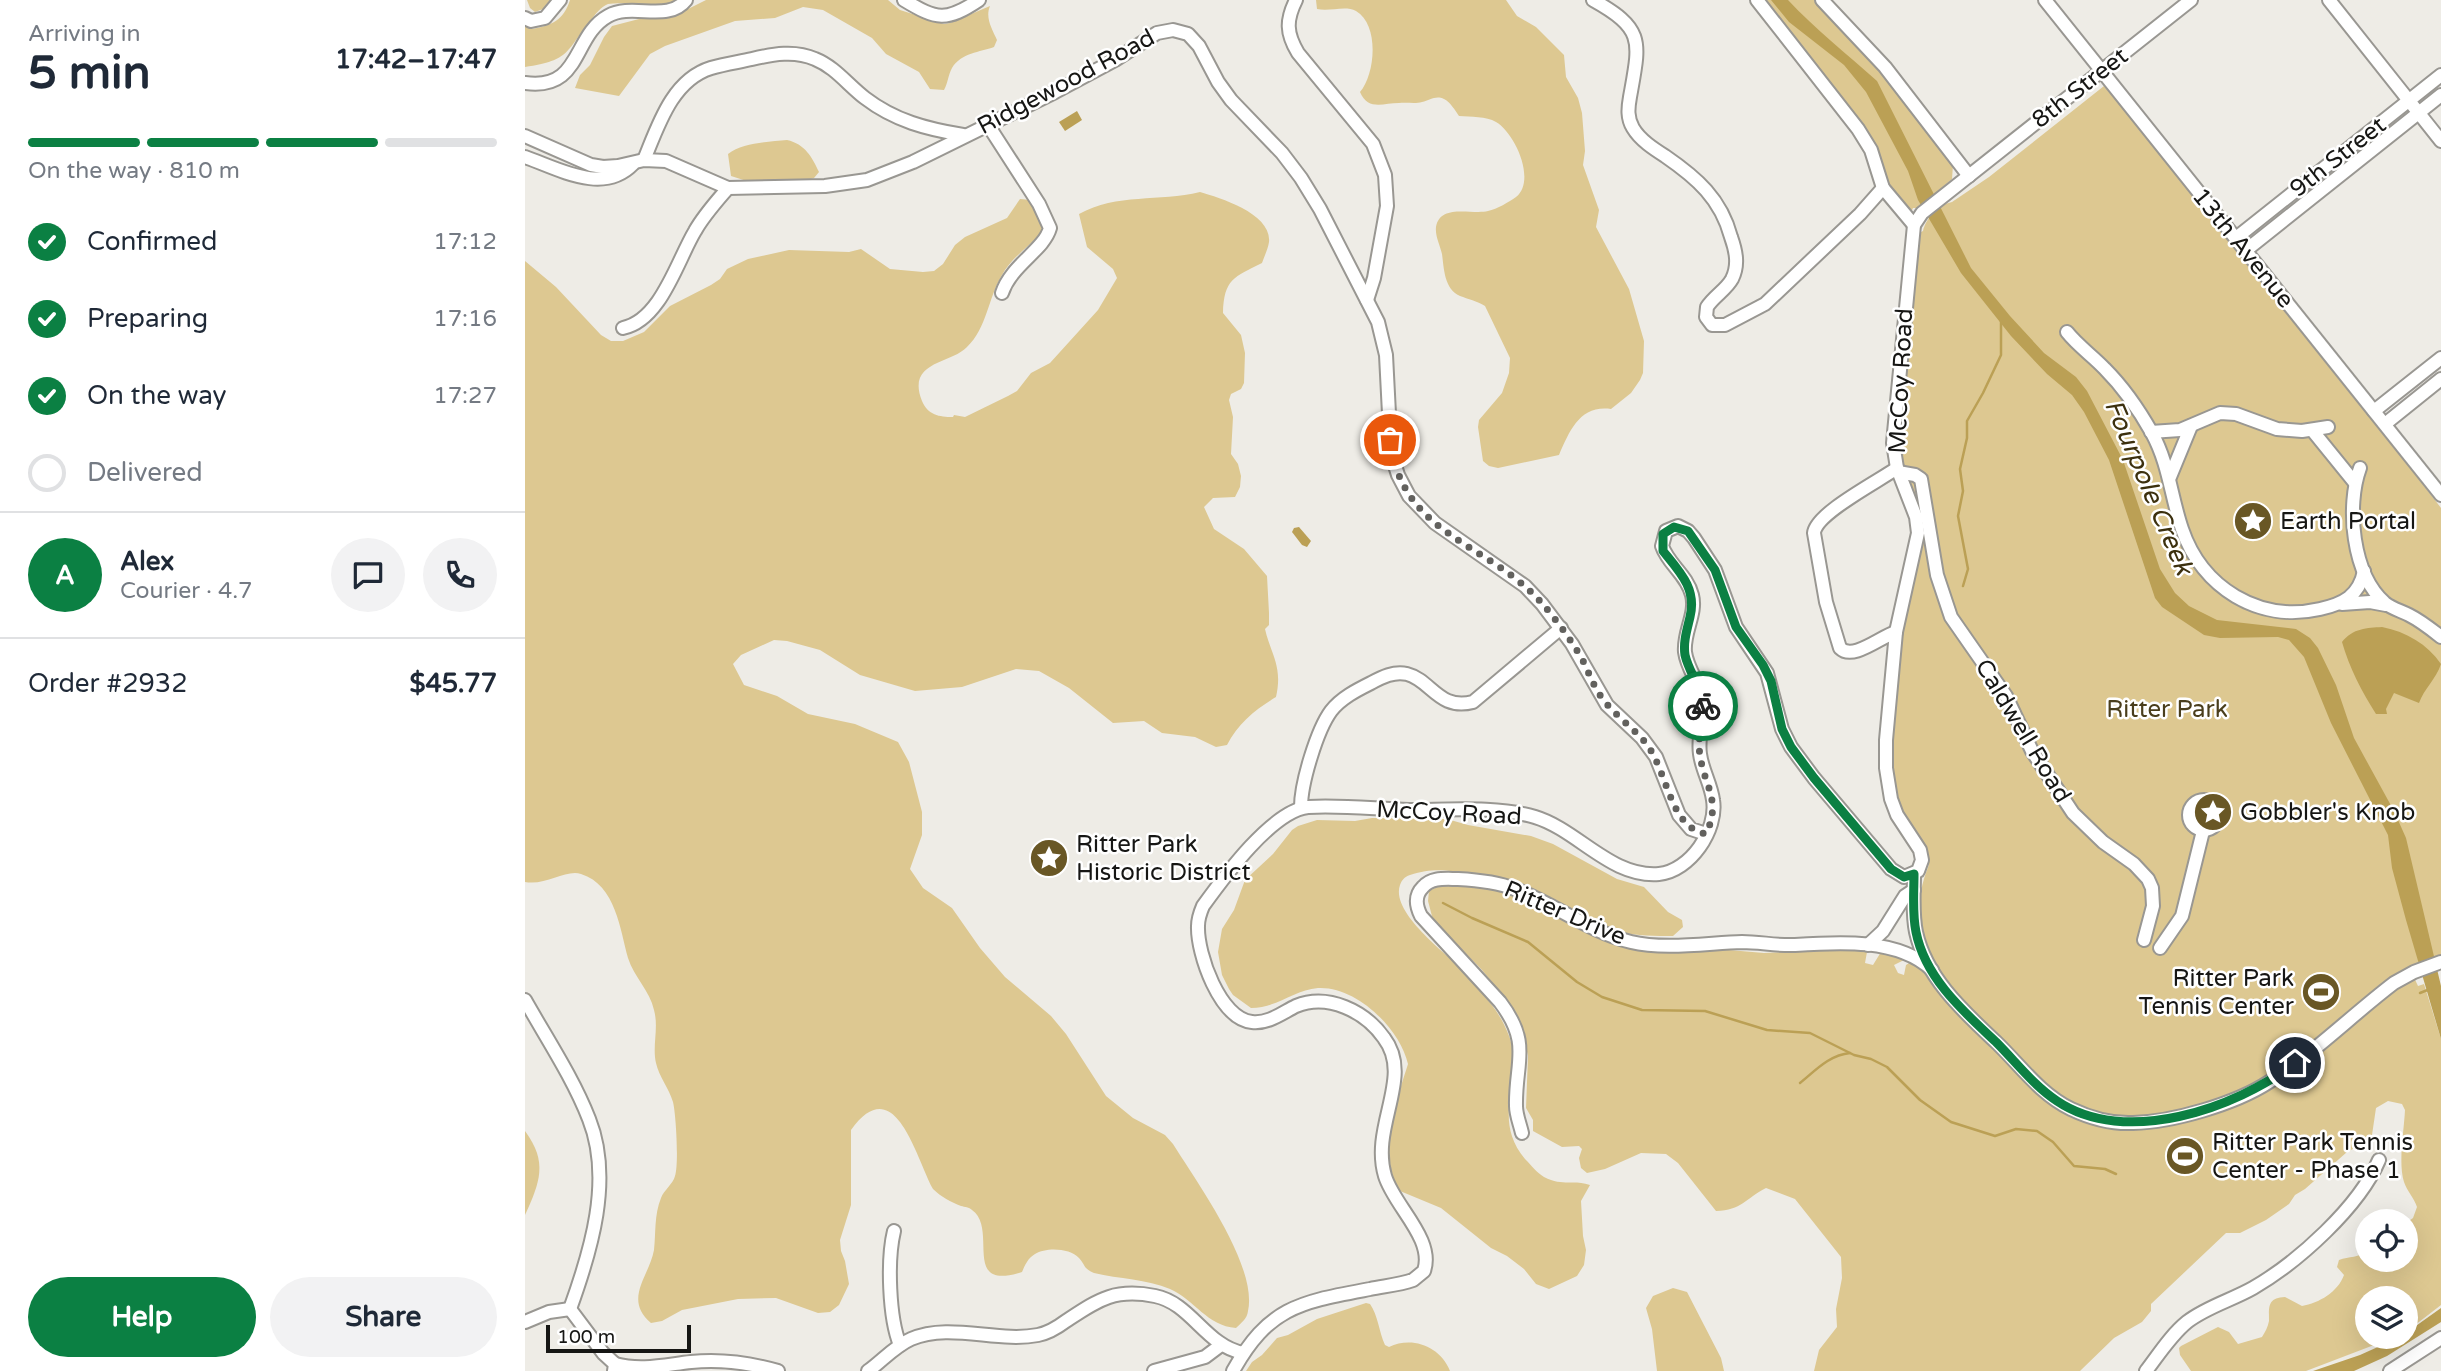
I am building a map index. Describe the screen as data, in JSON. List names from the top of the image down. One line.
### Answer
{"streets":{"street":["Ridgewood Road","8th Street","9th Street","13th Avenue","McCoy Road","Caldwell Road","Ritter Drive"]},"crossings":[["Ridgewood Road","McCoy Road"],["8th Street","13th Avenue"],["9th Street","13th Avenue"],["McCoy Road","Caldwell Road"]],"water":["Fourpole Creek"],"parks":["Ritter Park"],"places":{"place":["Earth Portal","Gobbler's Knob","Ritter Park Historic District"],"sports":["Ritter Park Tennis Center","Ritter Park Tennis Center - Phase 1"]},"scale_bar":"100 m","page":{"heading":["5 min","Arriving in","17:42–17:47"],"panel":["Alex","Courier · 4.7","Order #2932","$45.77"],"bar":"On the way · 810 m","list":[["Confirmed","17:12"],["Preparing","17:16"],["On the way","17:27"],"Delivered"],"round":"A","buttons":["Help","Share"],"scale":"100 m"}}
